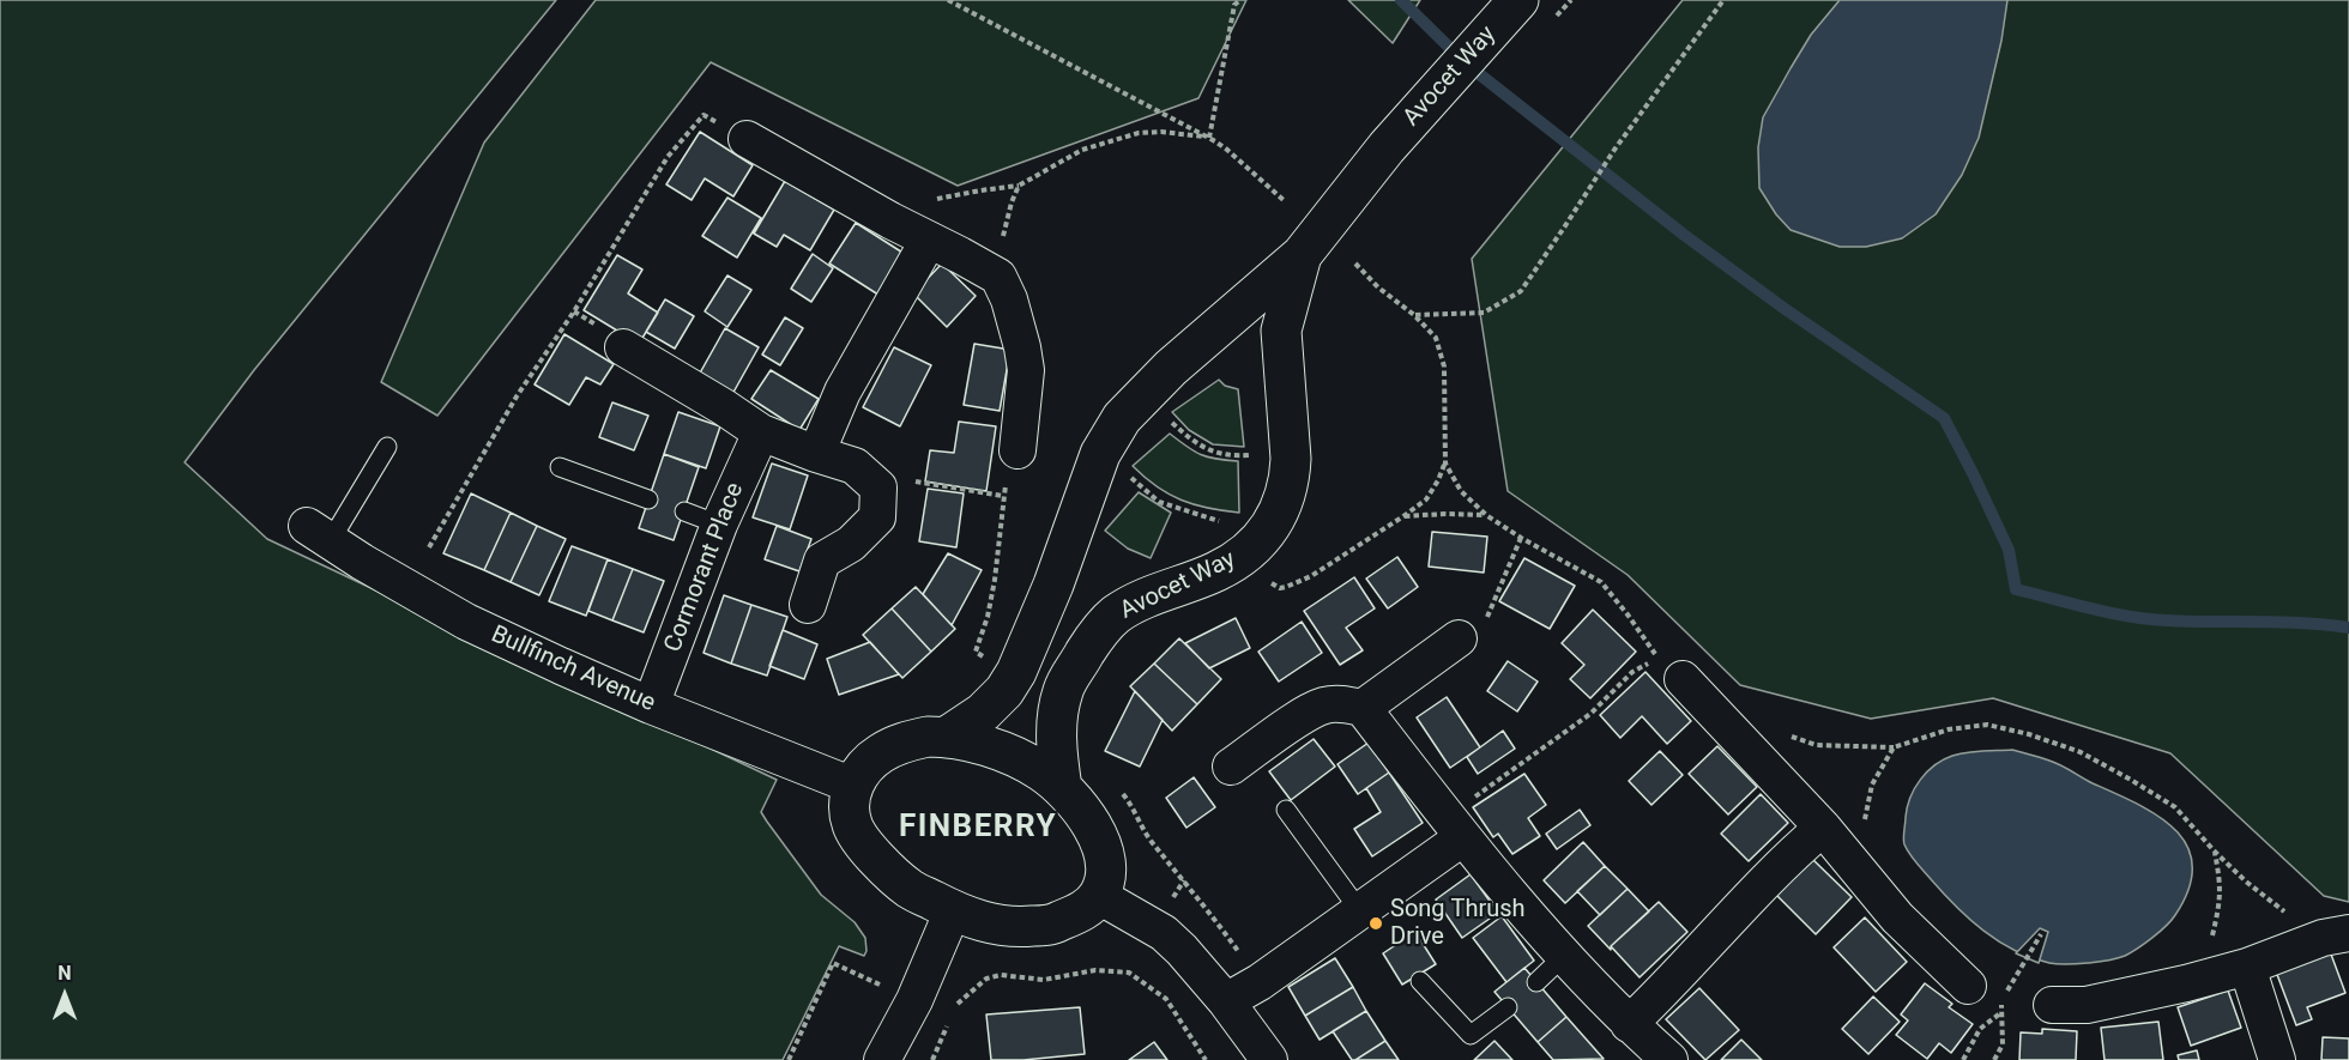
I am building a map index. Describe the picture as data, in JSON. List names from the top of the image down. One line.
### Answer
{"streets":{"street":["Avocet Way","Cormorant Place","Bullfinch Avenue"]},"crossings":[["Avocet Way","Bullfinch Avenue"],["Cormorant Place","Bullfinch Avenue"]],"districts":["FINBERRY"],"places":["Song Thrush Drive"],"north":"top"}
